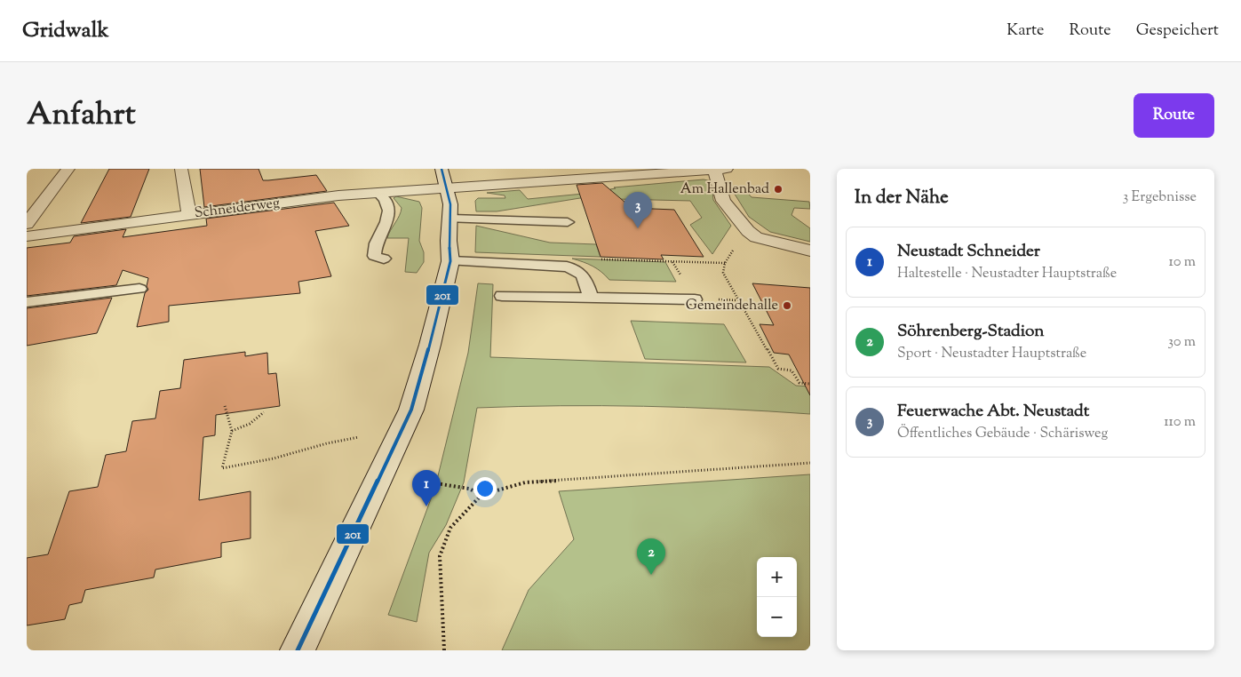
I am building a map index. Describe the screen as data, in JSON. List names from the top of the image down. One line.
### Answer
{"streets":{"street":["Schneiderweg"]},"places":["Am Hallenbad","Gemeindehalle"],"lines":["transit line 201"],"page":{"header":"Gridwalk","nav":["Karte","Route","Gespeichert"],"title":"Anfahrt","buttons":"Route","heading":["In der Nähe","3 Ergebnisse"],"pins":["3","1","2"],"list":[{"mark":"1","name":"Neustadt Schneider","note":"Haltestelle · Neustadter Hauptstraße","value":"10 m"},{"mark":"2","name":"Söhrenberg-Stadion","note":"Sport · Neustadter Hauptstraße","value":"30 m"},{"mark":"3","name":"Feuerwache Abt. Neustadt","note":"Öffentliches Gebäude · Schärisweg","value":"110 m"}],"map_buttons":["+","−"]}}
